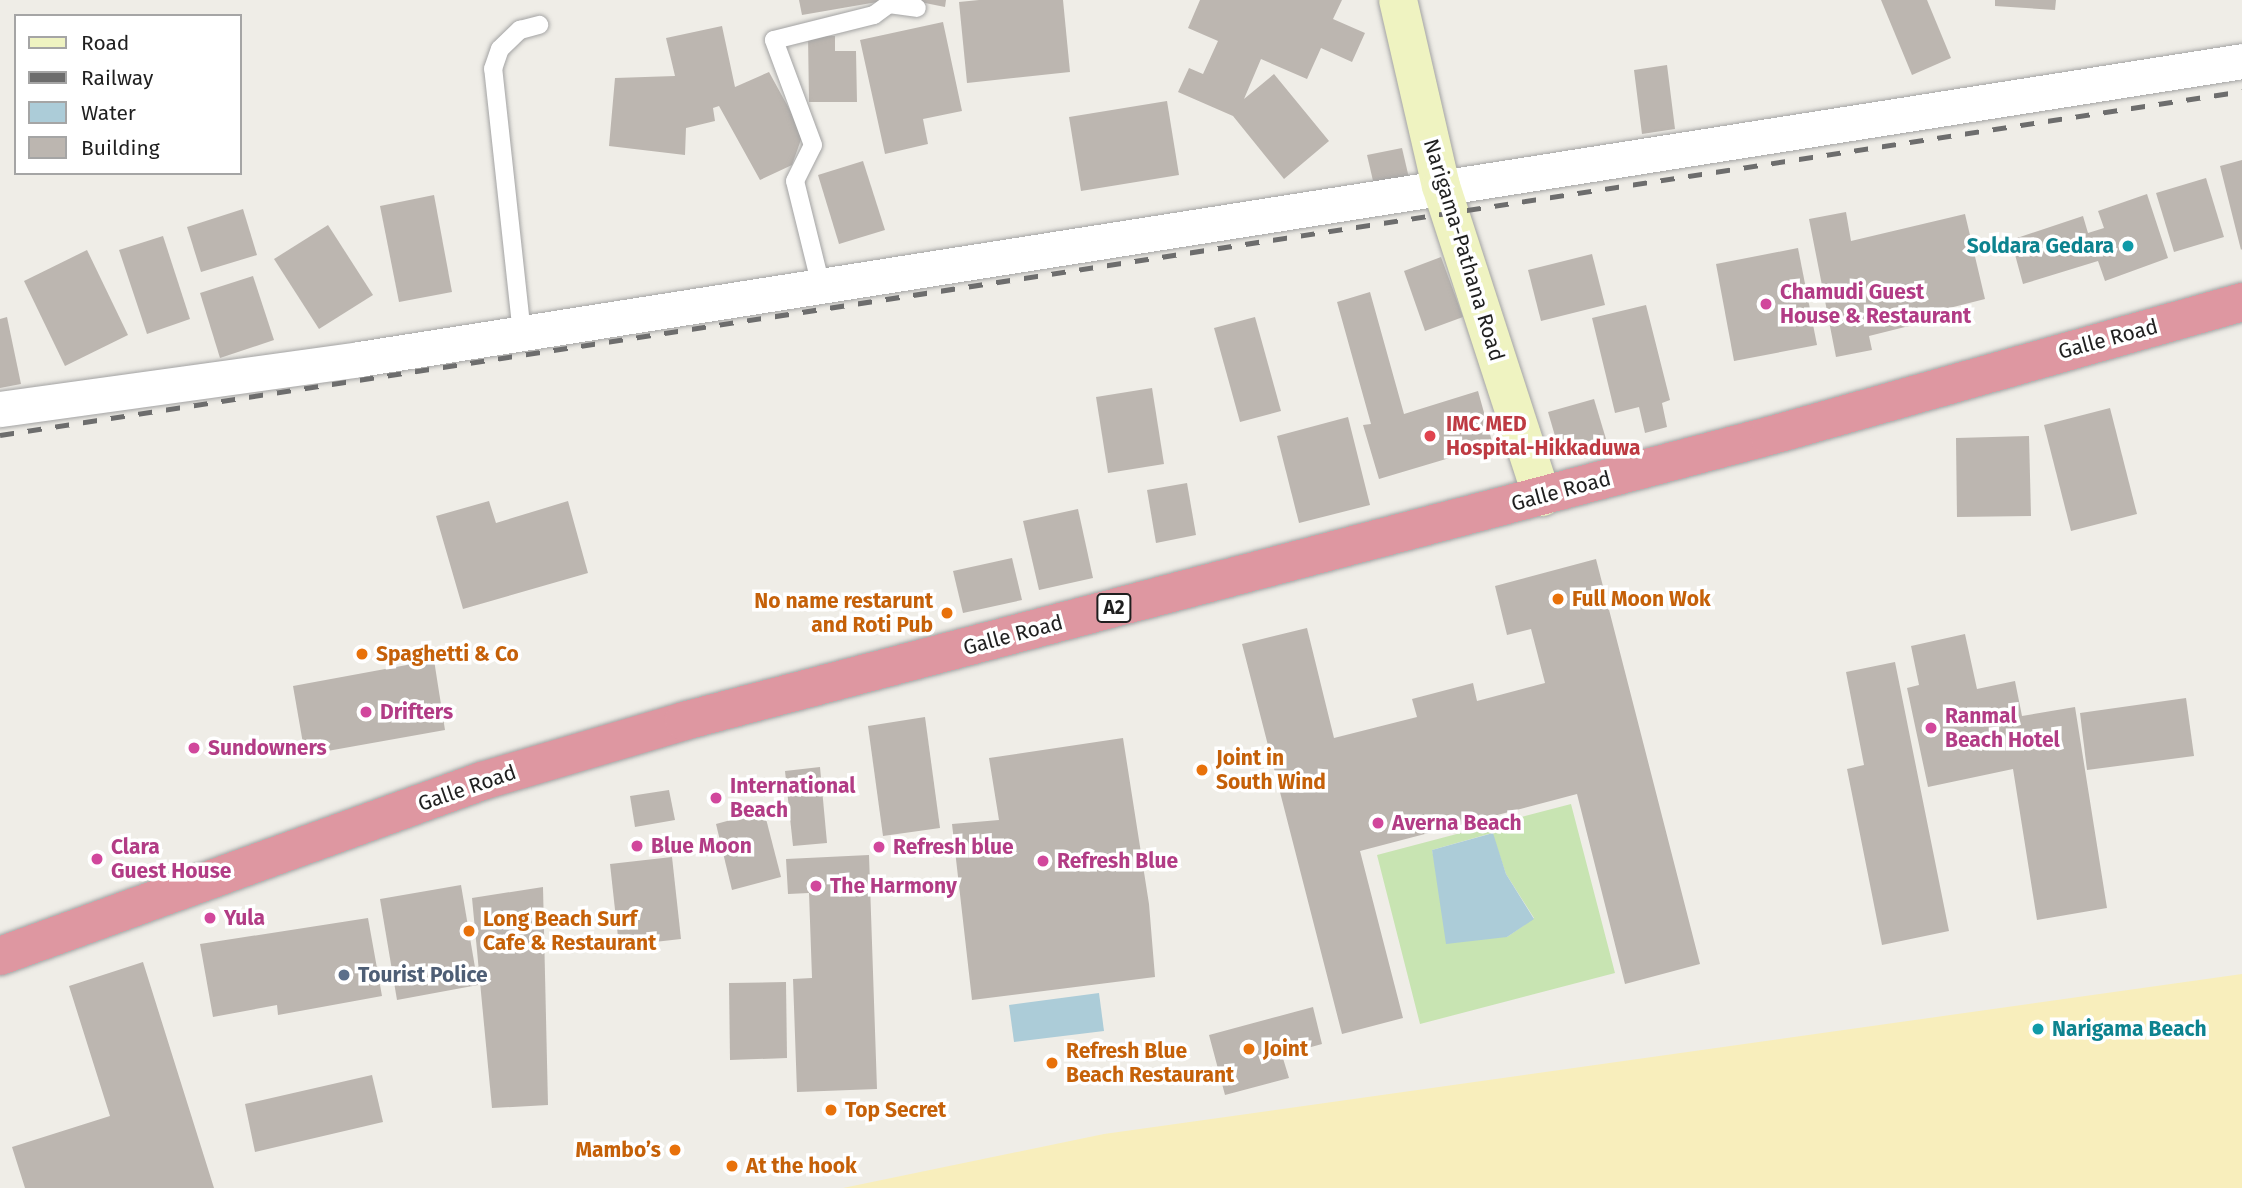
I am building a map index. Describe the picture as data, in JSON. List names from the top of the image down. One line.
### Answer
{"streets":{"highway":["Galle Road","A2"],"street":["Narigama-Pathana Road"]},"crossings":[["Narigama-Pathana Road","Galle Road"]],"places":["Soldara Gedara","Chamudi Guest House & Restaurant","IMC MED Hospital-Hikkaduwa","Full Moon Wok","No name restarunt and Roti Pub","Spaghetti & Co","Drifters","Ranmal Beach Hotel","Sundowners","Joint in South Wind","International Beach","Averna Beach","Blue Moon","Refresh blue","Clara Guest House","Refresh Blue","The Harmony","Yula","Long Beach Surf Cafe & Restaurant","Tourist Police","Narigama Beach","Joint","Refresh Blue Beach Restaurant","Top Secret","Mambo’s","At the hook"],"legend":["Road","Railway","Water","Building"]}
